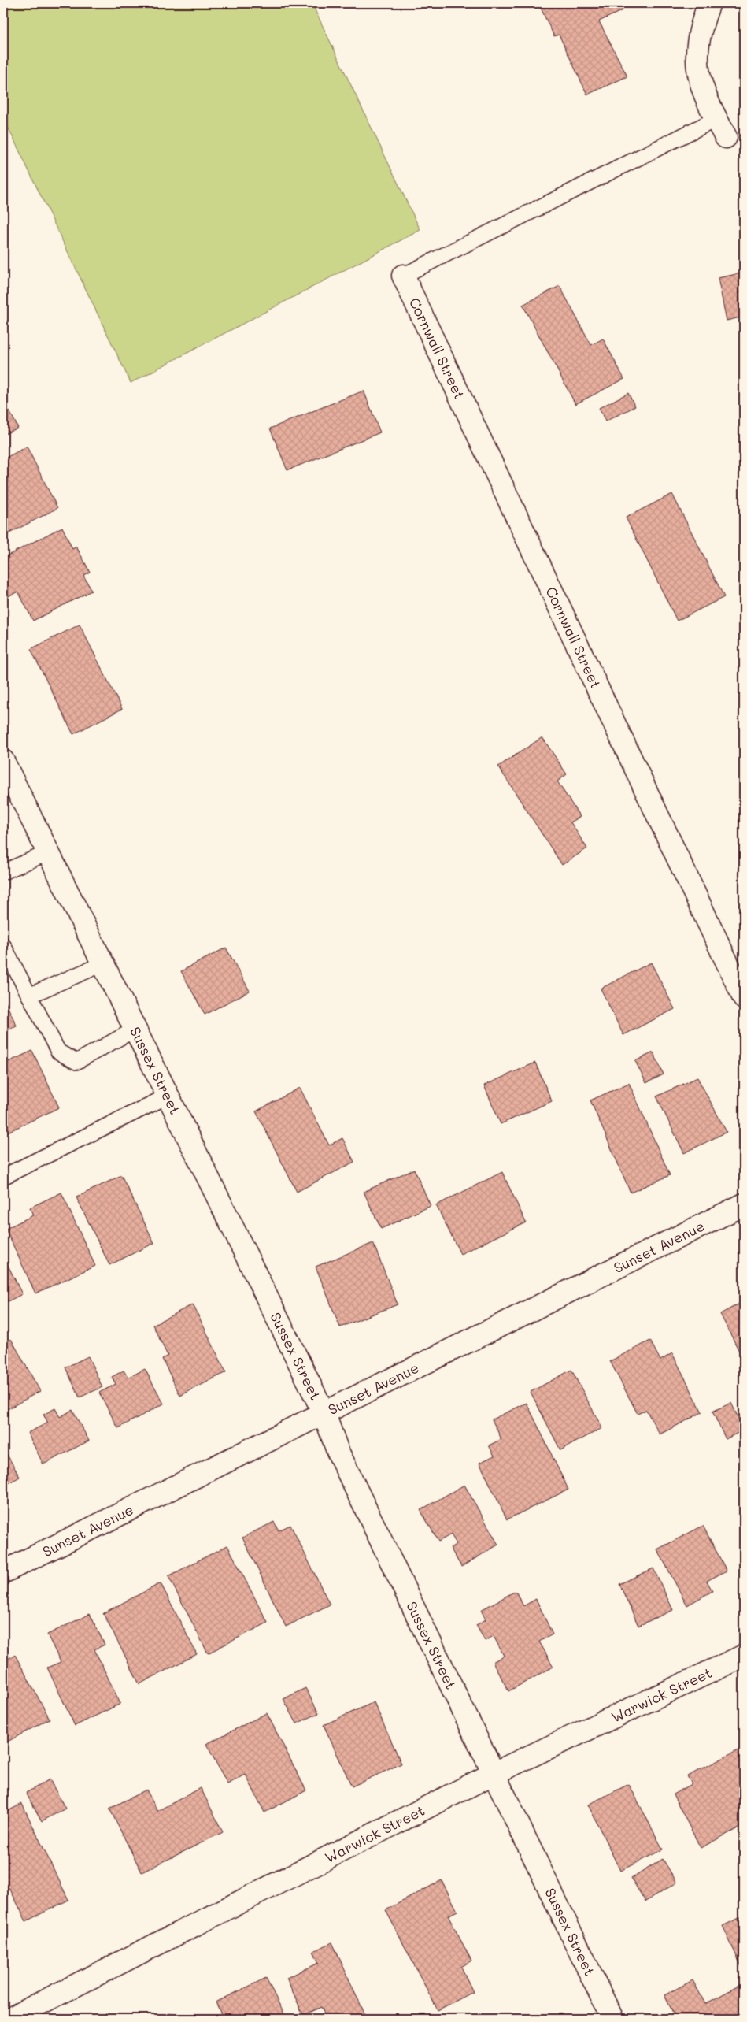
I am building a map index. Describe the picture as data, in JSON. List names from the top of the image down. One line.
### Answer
{"streets":{"street":["Cornwall Street","Sussex Street","Sunset Avenue","Warwick Street"]},"crossings":[["Sussex Street","Sunset Avenue"],["Sussex Street","Warwick Street"]]}
